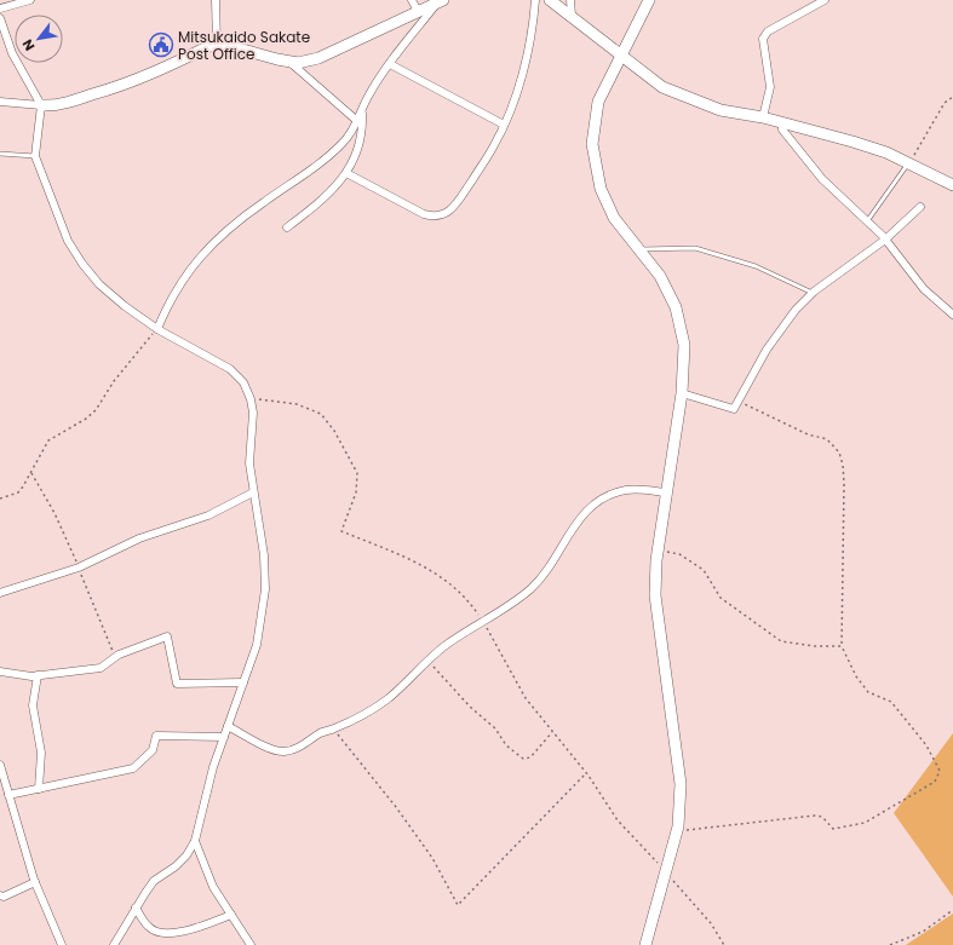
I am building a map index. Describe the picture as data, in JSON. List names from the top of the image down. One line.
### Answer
{"places":{"public building":["Mitsukaido Sakate Post Office"]},"north":"bottom left"}
